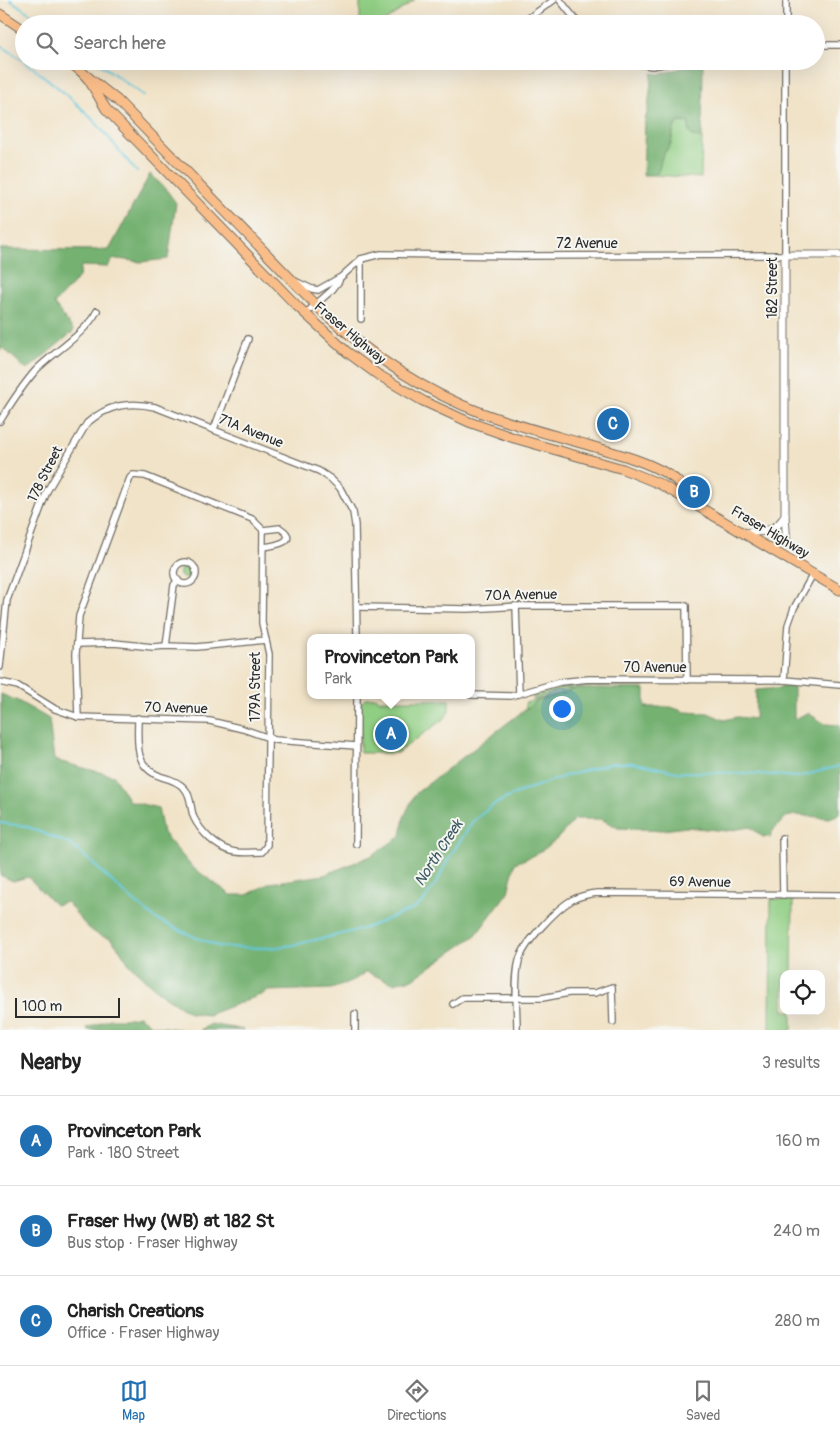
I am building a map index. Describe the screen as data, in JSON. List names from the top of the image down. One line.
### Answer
{"streets":{"main road":["Fraser Highway"],"street":["72 Avenue","182 Street","71A Avenue","178 Street","70A Avenue","70 Avenue","179A Street","69 Avenue"]},"crossings":[["72 Avenue","182 Street"],["71A Avenue","178 Street"],["71A Avenue","70A Avenue"],["70A Avenue","70 Avenue"],["70 Avenue","179A Street"]],"water":["North Creek"],"scale_bar":"100 m","page":{"search":"Search here","pins":["C","B","A"],"popup":["Provinceton Park","Park"],"scale":"100 m","heading":["Nearby","3 results"],"list":[{"mark":"A","name":"Provinceton Park","note":"Park · 180 Street","value":"160 m"},{"mark":"B","name":"Fraser Hwy (WB) at 182 St","note":"Bus stop · Fraser Highway","value":"240 m"},{"mark":"C","name":"Charish Creations","note":"Office · Fraser Highway","value":"280 m"}],"nav":["Map","Directions","Saved"]}}
